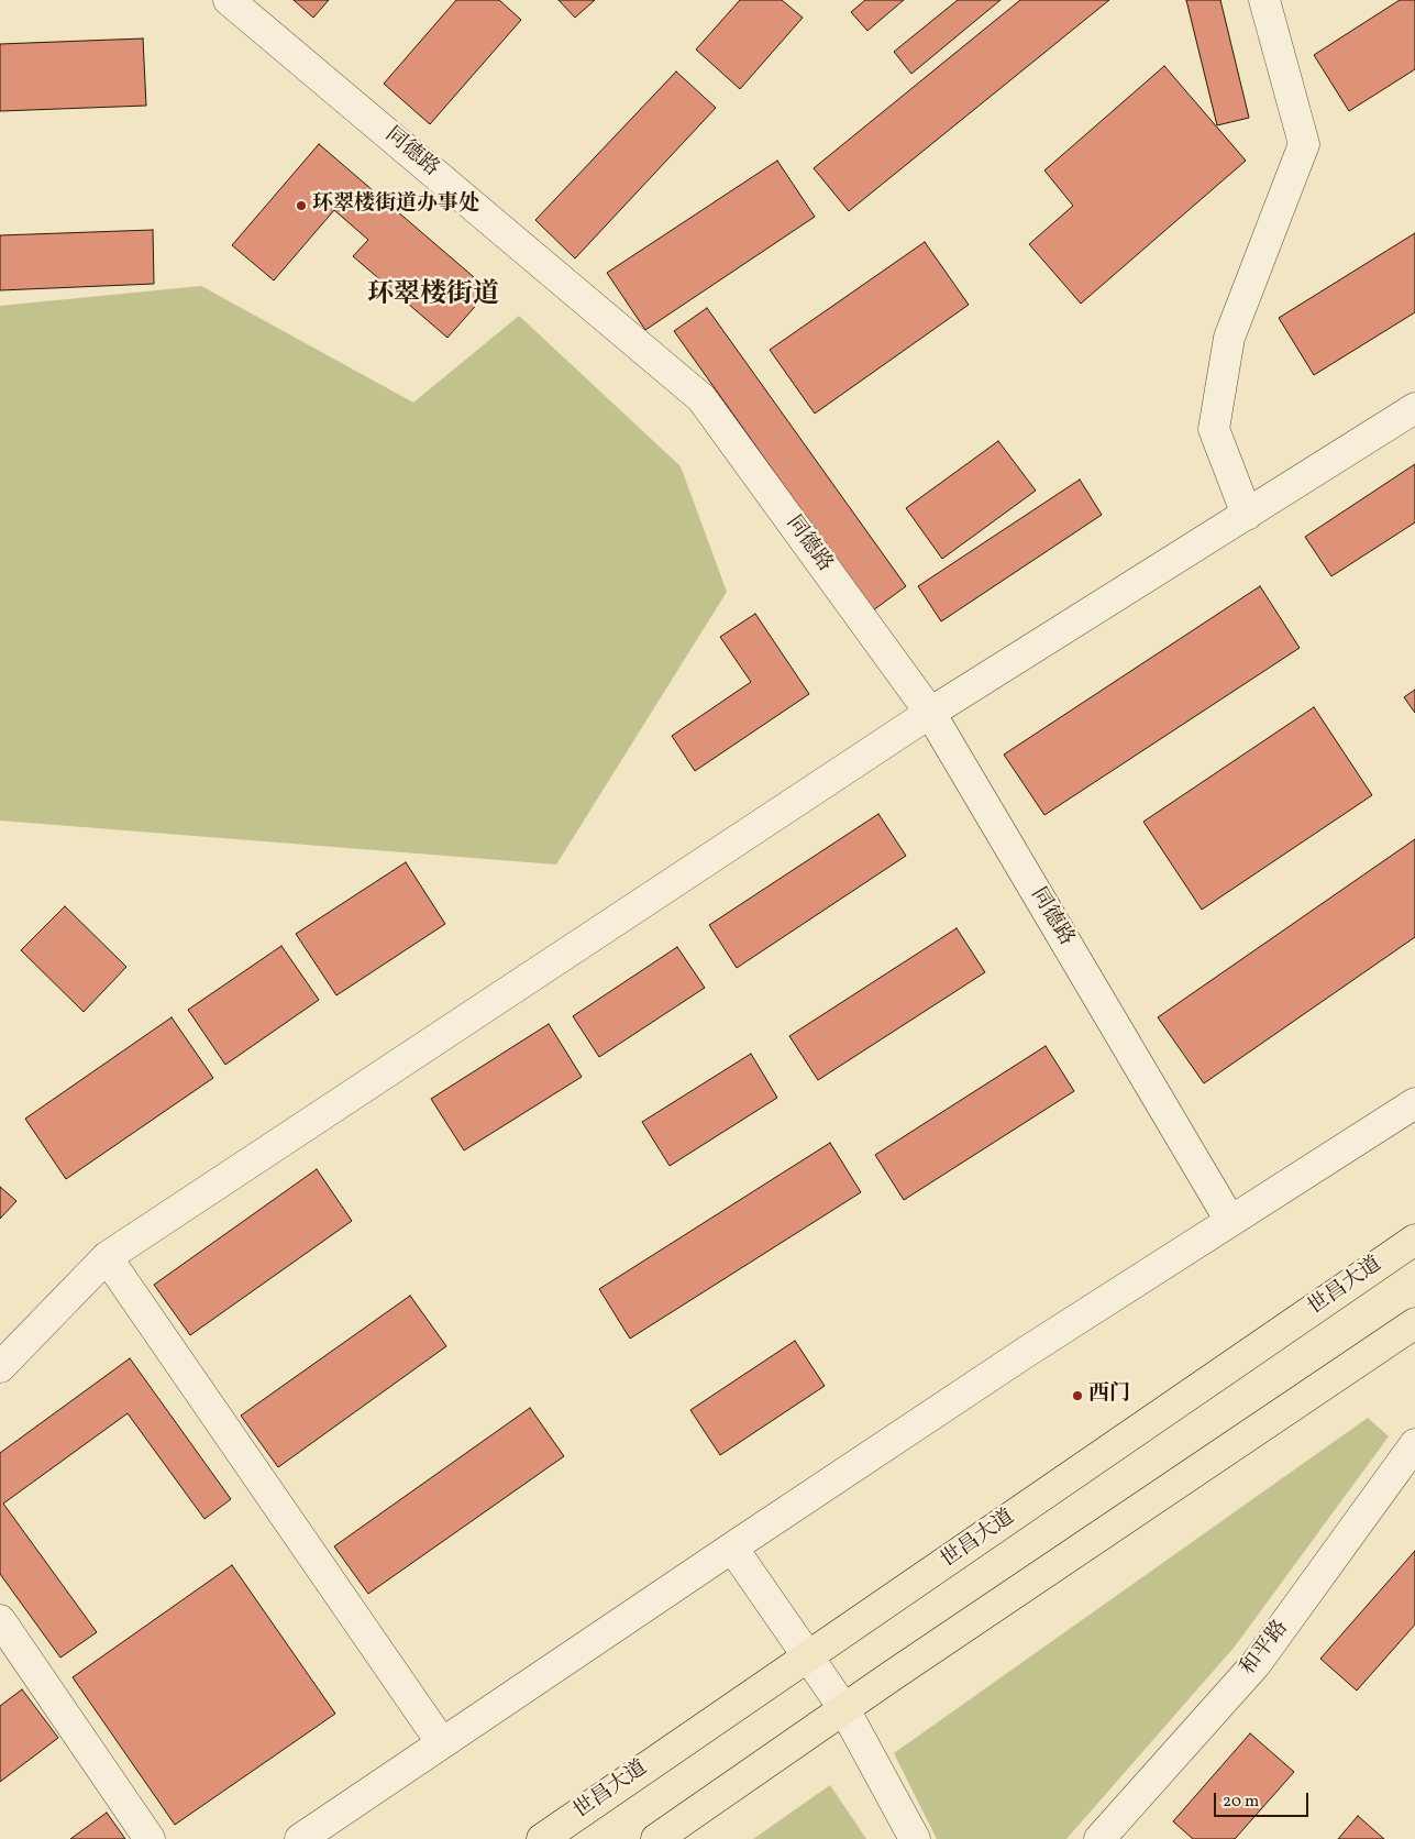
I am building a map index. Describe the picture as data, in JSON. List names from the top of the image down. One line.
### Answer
{"streets":{"main road":["世昌大道"],"street":["同德路","和平路"]},"districts":["环翠楼街道"],"places":["环翠楼街道办事处","西门"],"scale_bar":"20 m"}
